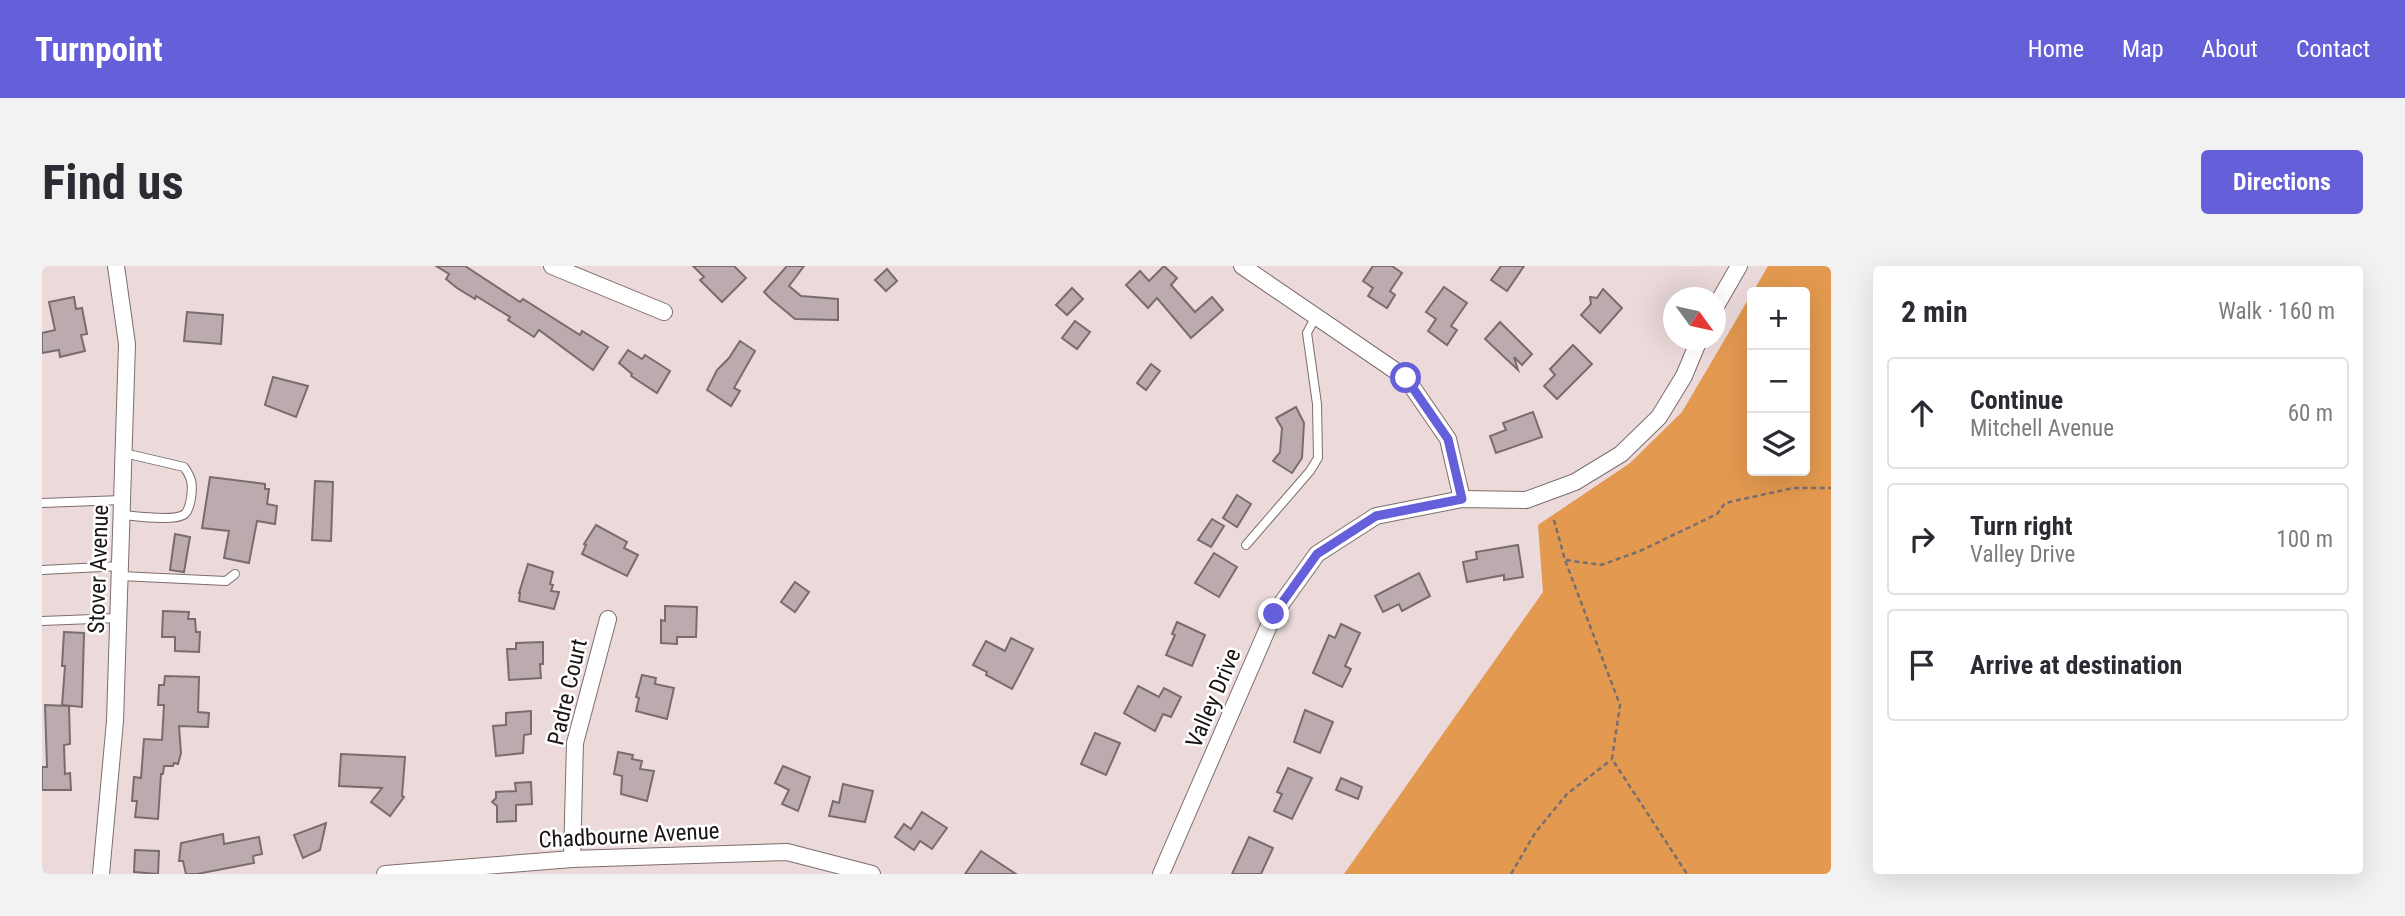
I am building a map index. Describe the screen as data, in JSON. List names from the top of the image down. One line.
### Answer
{"streets":{"street":["Stover Avenue","Padre Court","Valley Drive","Chadbourne Avenue"]},"crossings":[["Padre Court","Chadbourne Avenue"]],"north":"bottom right","page":{"header":"Turnpoint","nav":["Home","Map","About","Contact"],"buttons":"Directions","title":"Find us","heading":["2 min","Walk · 160 m"],"map_buttons":["+","−"],"list":[["Continue","Mitchell Avenue","60 m"],["Turn right","Valley Drive","100 m"],"Arrive at destination"]}}
